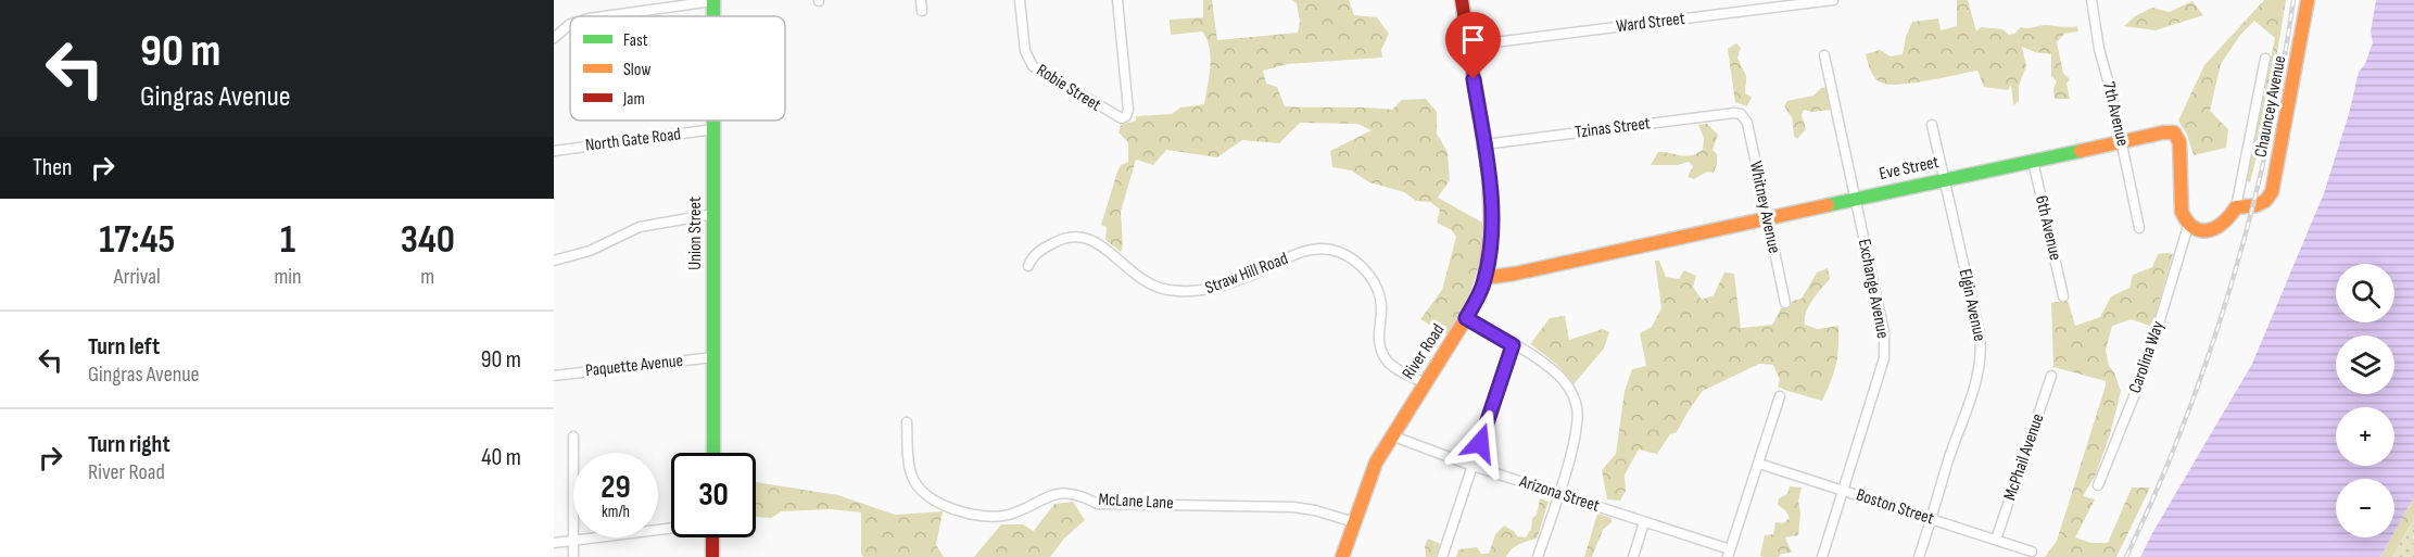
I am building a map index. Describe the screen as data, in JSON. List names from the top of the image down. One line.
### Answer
{"streets":{"street":["Ward Street","Robie Street","Chauncey Avenue","7th Avenue","Tzinas Street","North Gate Road","Eve Street","Whitney Avenue","6th Avenue","Union Street","Straw Hill Road","Exchange Avenue","Elgin Avenue","River Road","Carolina Way","Paquette Avenue","McPhail Avenue","Arizona Street","McLane Lane","Boston Street"]},"crossings":[["Ward Street","River Road"],["7th Avenue","Eve Street"],["Tzinas Street","Whitney Avenue"],["Tzinas Street","River Road"],["North Gate Road","Union Street"],["Eve Street","Whitney Avenue"],["Eve Street","6th Avenue"],["Eve Street","Exchange Avenue"],["Eve Street","Elgin Avenue"],["Eve Street","River Road"],["Eve Street","Carolina Way"],["Union Street","Paquette Avenue"],["Straw Hill Road","River Road"],["Exchange Avenue","Boston Street"],["Elgin Avenue","Boston Street"],["River Road","Arizona Street"],["River Road","McLane Lane"],["McPhail Avenue","Boston Street"]],"legend":["Fast","Slow","Jam"],"page":{"turn":["90 m","Gingras Avenue"],"then":"Then","eta":["17:45","Arrival","1","min","340","m"],"map_buttons":["+","−"],"list":[{"name":"Turn left","note":"Gingras Avenue","value":"90 m"},{"name":"Turn right","note":"River Road","value":"40 m"}],"speed":"29 km/h","limit":"30"}}
